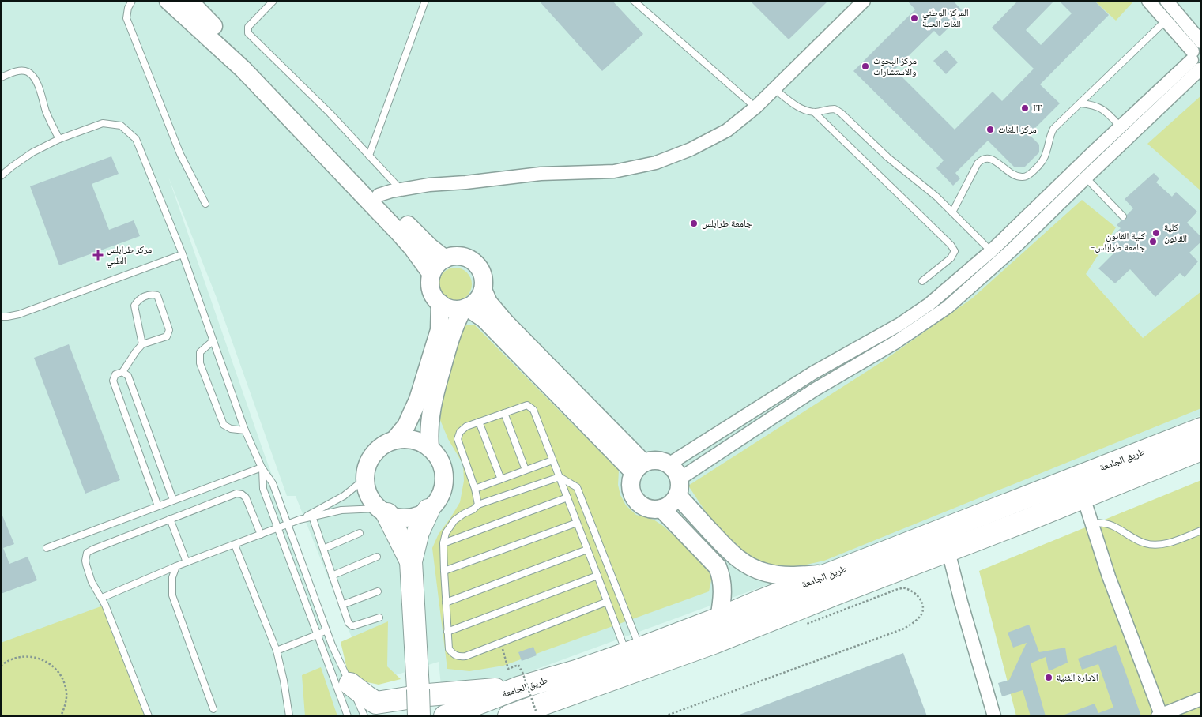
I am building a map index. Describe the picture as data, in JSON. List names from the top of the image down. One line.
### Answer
{"streets":{"highway":["طريق الجامعة"]},"places":{"other":["المركز الوطني للغات الحية","مركز البحوث والاستشارات","IT","مركز اللغات","جامعة طرابلس","كلية القانون","كلية القانون -جامعة طرابلس","الادارة الفنية"],"health":["مركز طرابلس الطبي"]}}
